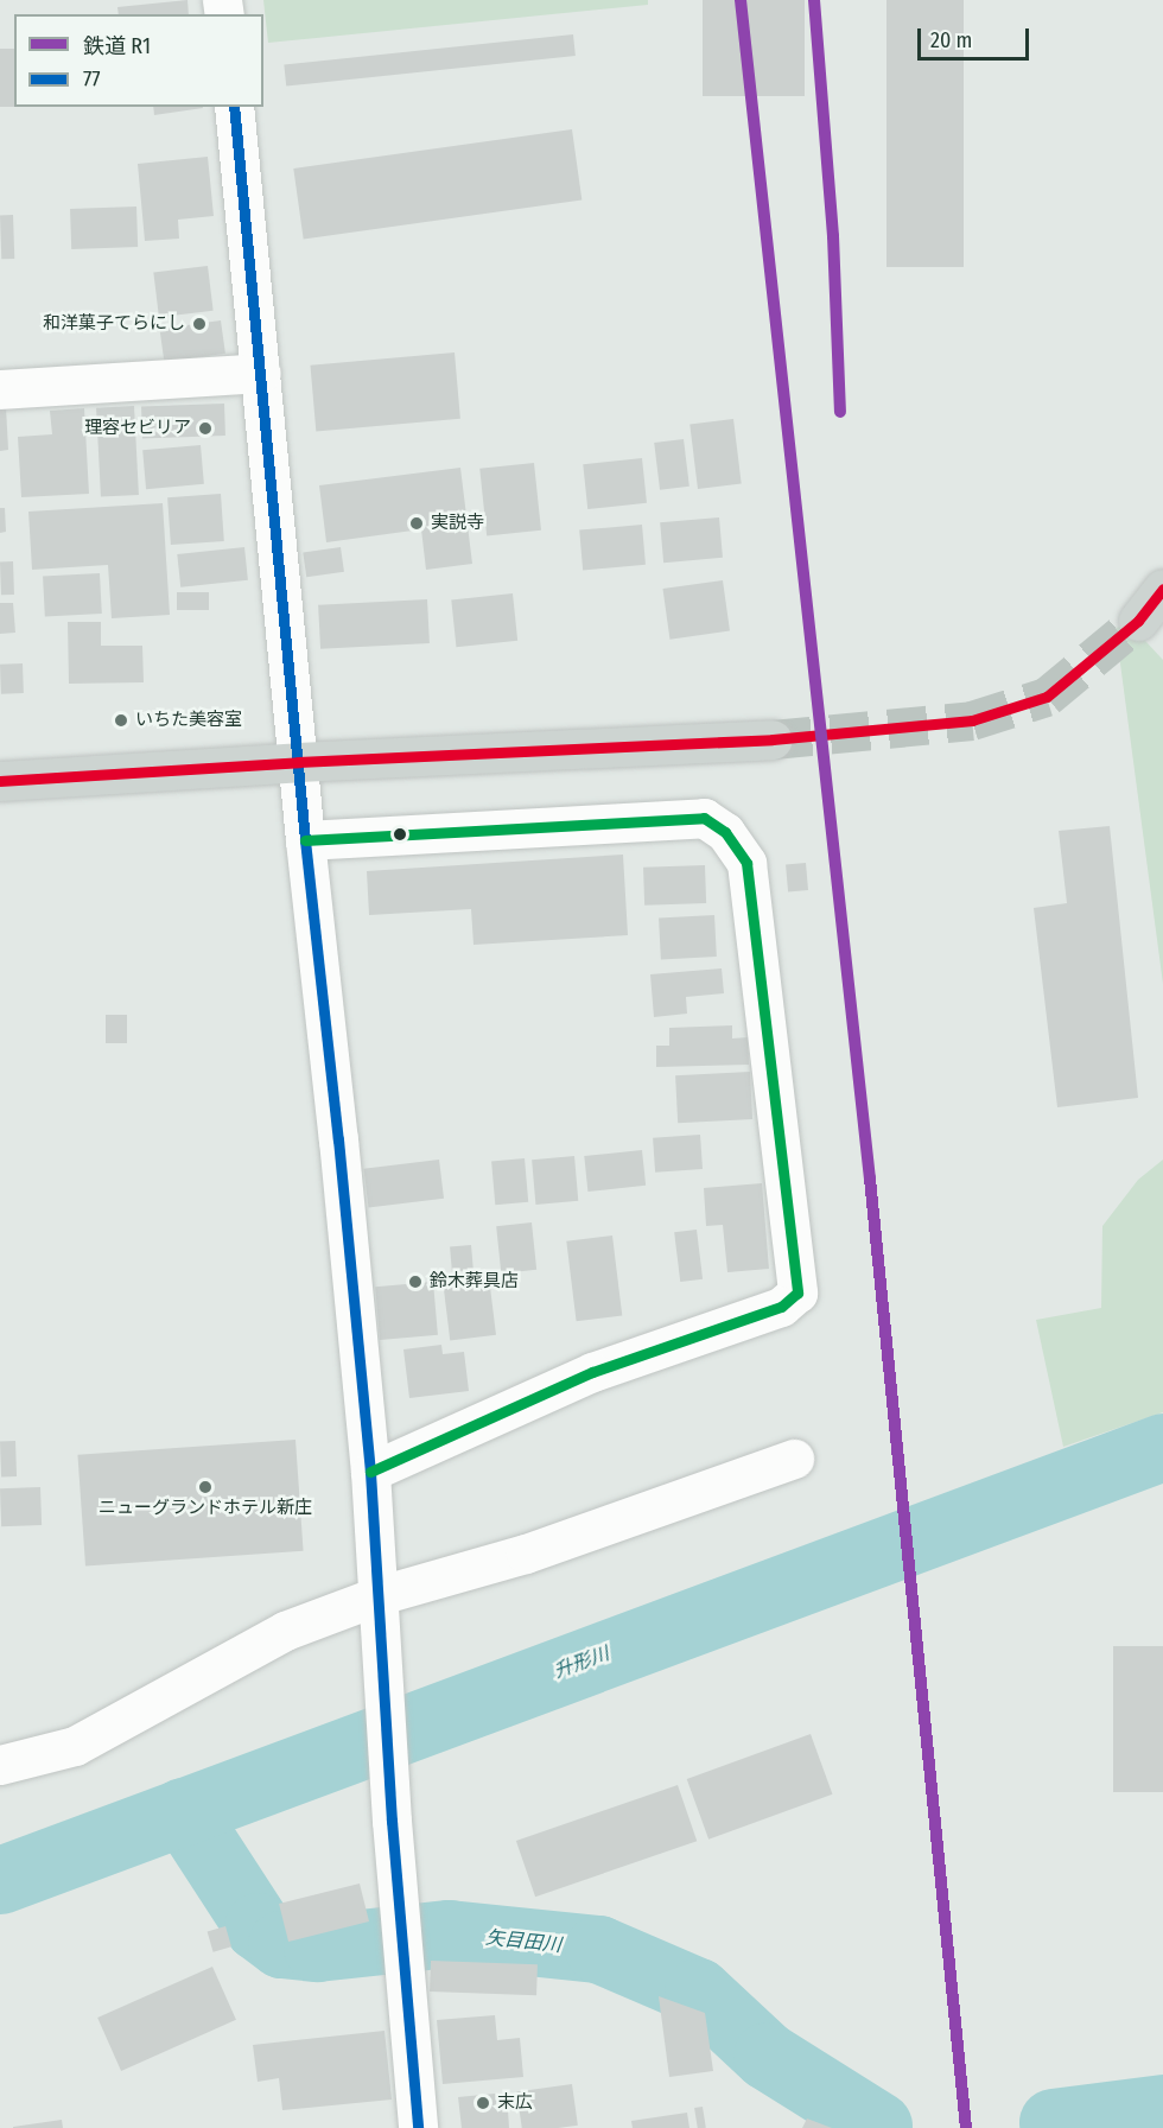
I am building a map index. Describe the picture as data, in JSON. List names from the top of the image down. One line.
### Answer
{"water":["升形川","矢目田川"],"places":["和洋菓子てらにし","理容セビリア","実説寺","いちた美容室","鈴木葬具店","ニューグランドホテル新庄","末広"],"lines":["rail line R1","transit line 77"],"legend":["鉄道 R1","77"],"scale_bar":"20 m"}
